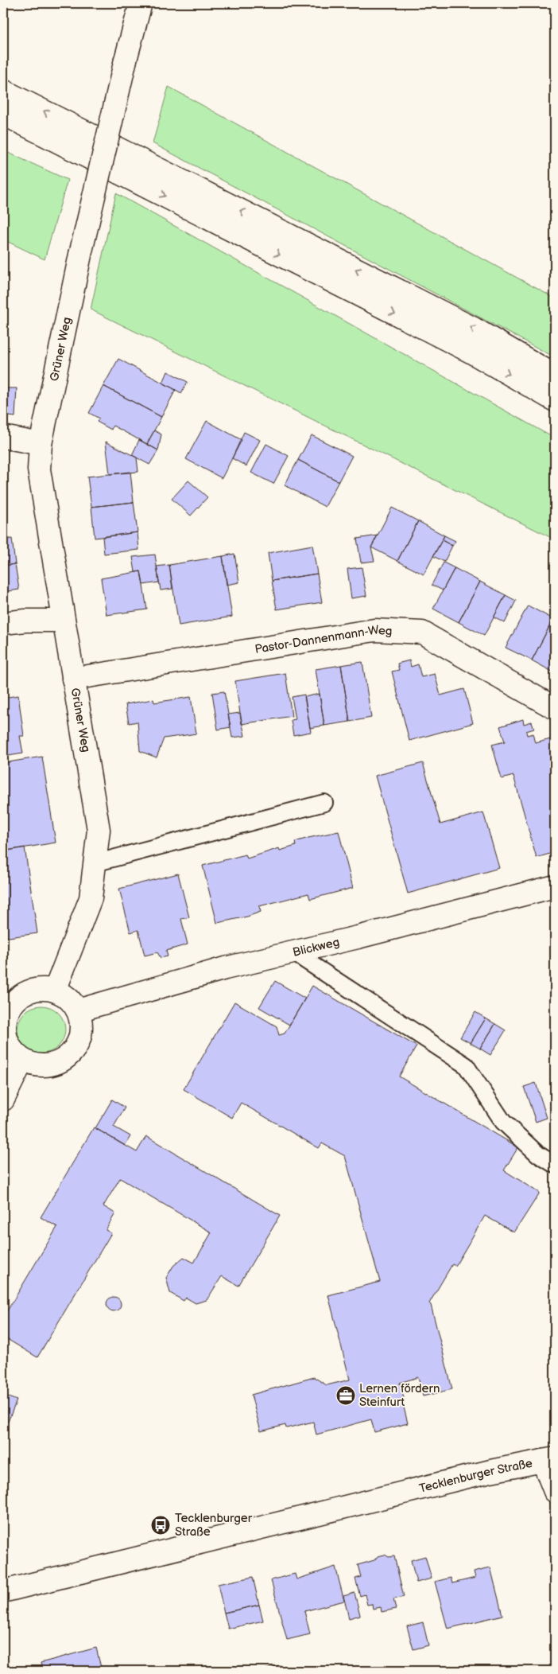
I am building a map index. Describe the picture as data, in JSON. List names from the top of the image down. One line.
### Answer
{"streets":{"main road":["Grüner Weg","Pastor-Dannenmann-Weg","Blickweg","Tecklenburger Straße"]},"crossings":[["Grüner Weg","Pastor-Dannenmann-Weg"],["Grüner Weg","Blickweg"]],"places":{"office":["Lernen fördern Steinfurt"],"bus stop":["Tecklenburger Straße"]}}
